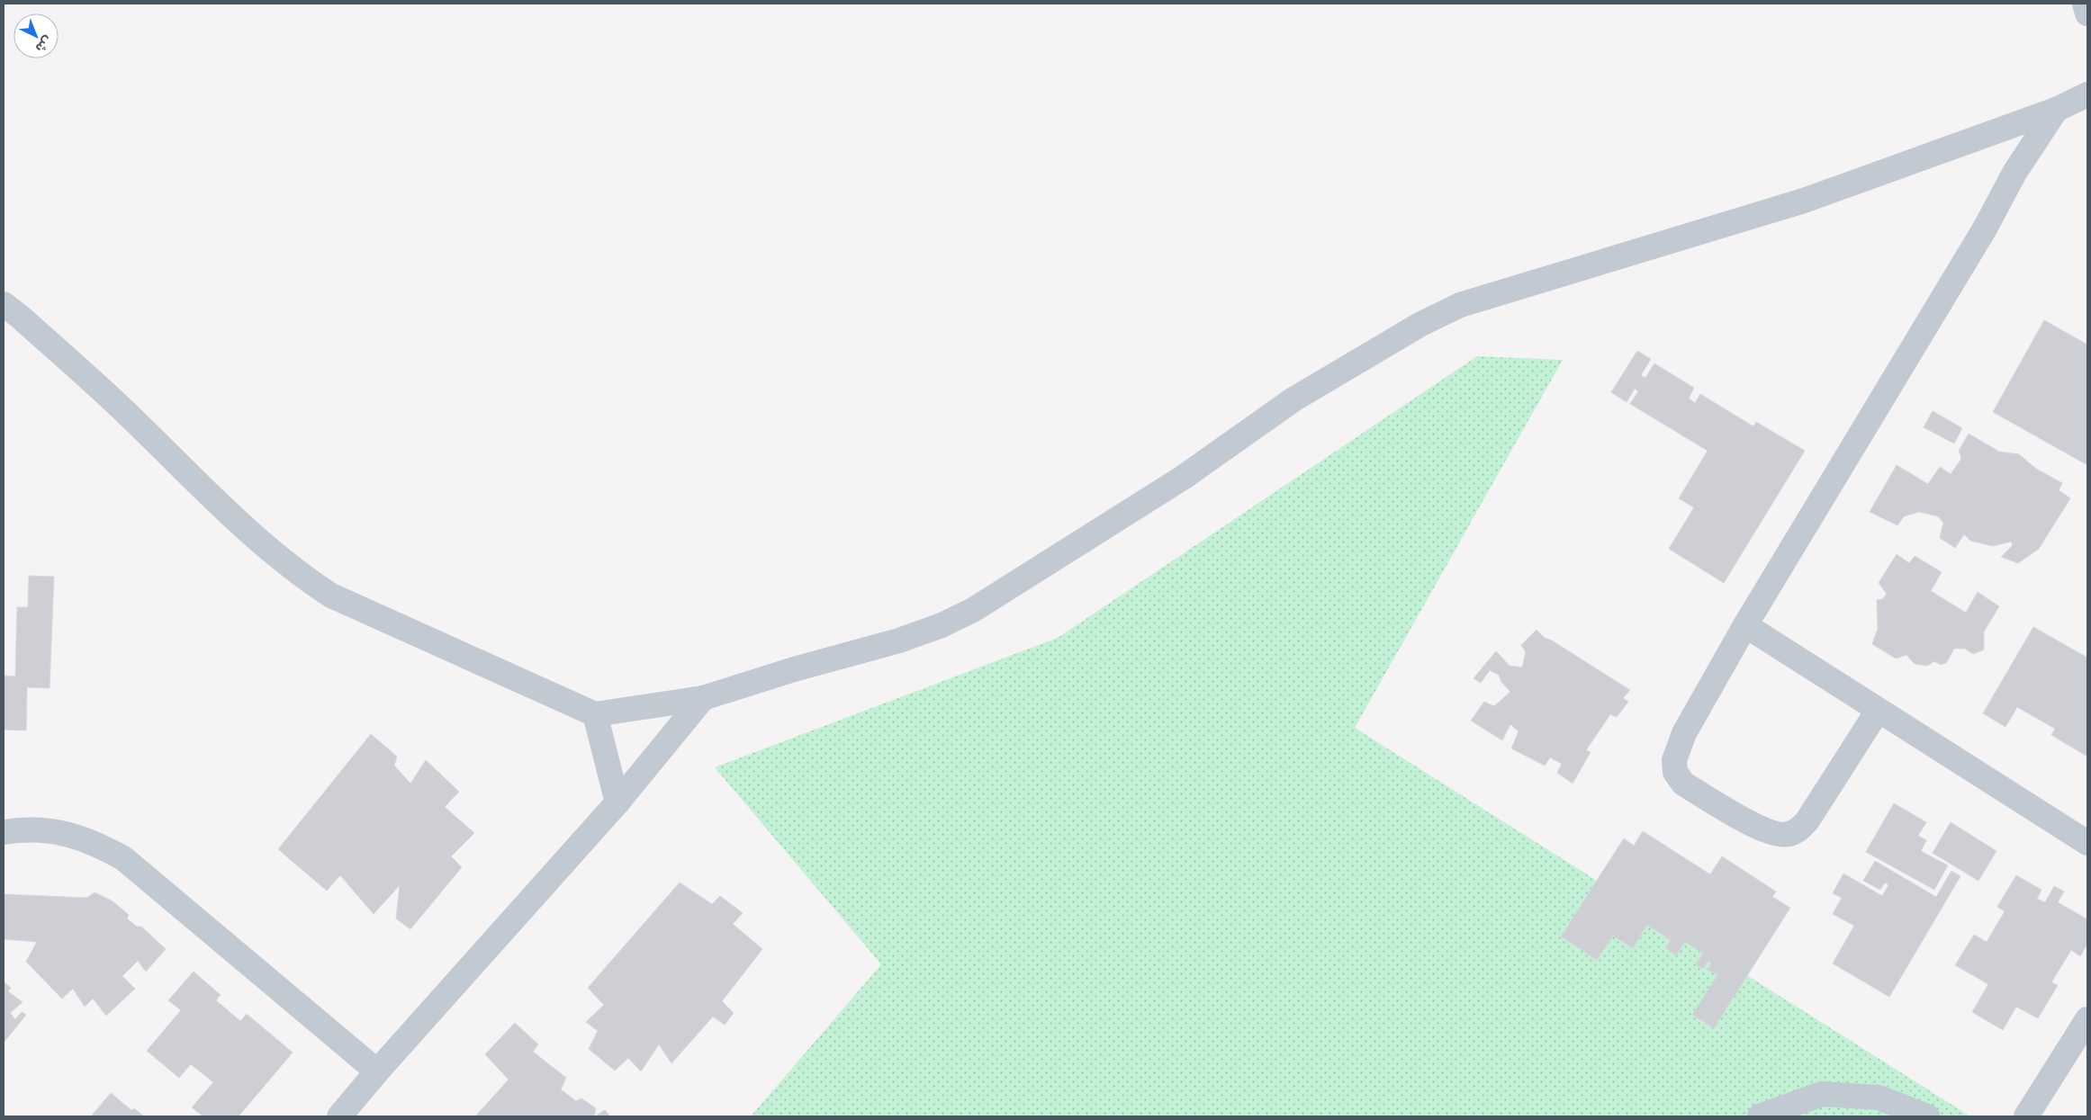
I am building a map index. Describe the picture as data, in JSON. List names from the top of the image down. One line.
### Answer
{"north":"bottom right"}
